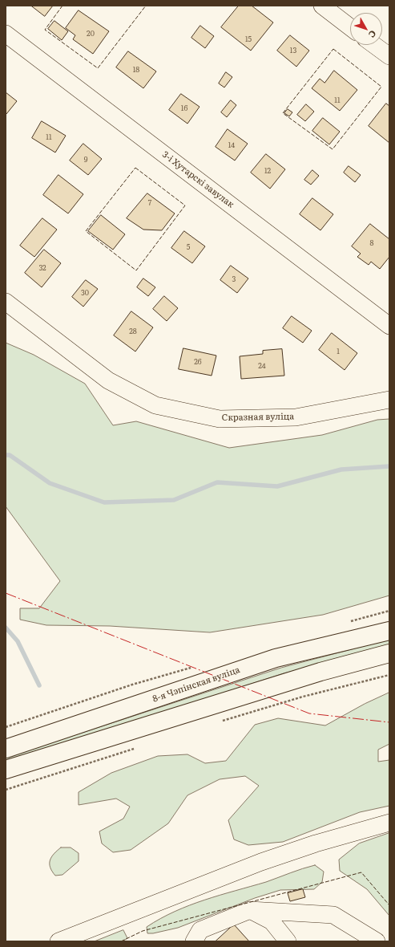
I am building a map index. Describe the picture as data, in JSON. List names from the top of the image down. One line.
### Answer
{"streets":{"main road":["8-я Чэпінская вуліца"],"street":["3-і Хутарскі завулак","Скразная вуліца"]},"house_numbers":["20","15","13","18","11","16","11","14","9","12","7","8","5","32","3","30","28","1","26","24"],"north":"bottom right"}
